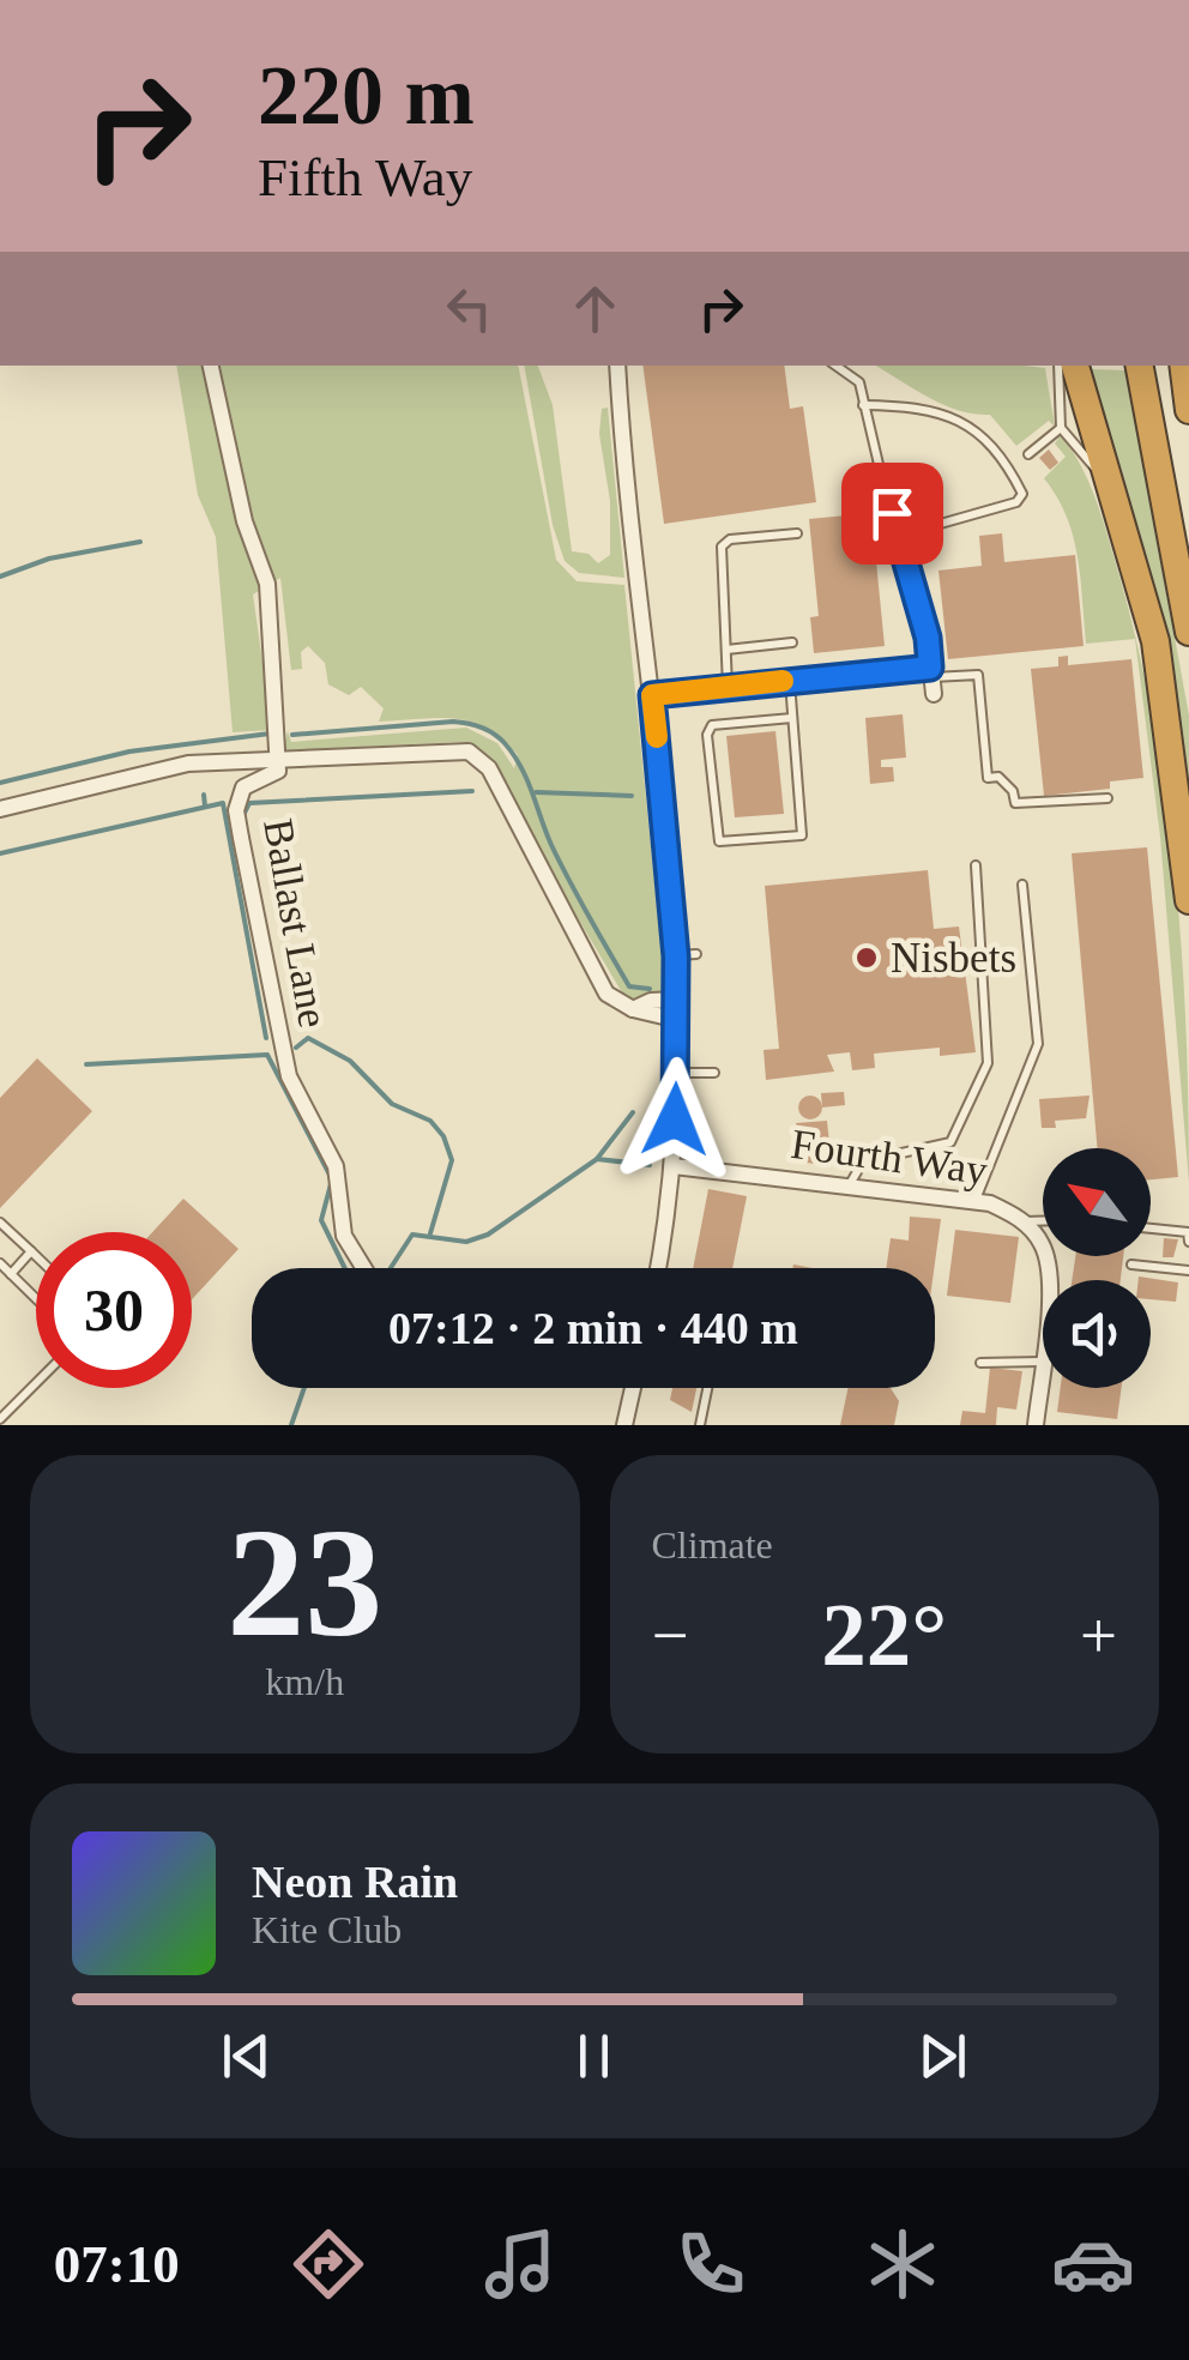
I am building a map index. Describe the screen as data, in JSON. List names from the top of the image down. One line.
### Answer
{"streets":{"street":["Ballast Lane","Fourth Way"]},"places":["Nisbets"],"north":"top left","page":{"turn":["220 m","Fifth Way"],"limit":"30","trip":"07:12 · 2 min · 440 m","tile":[["23","km/h"],"Climate"],"heat":["−","22°","+"],"song":["Neon Rain","Kite Club"],"tabs":"07:10"}}
